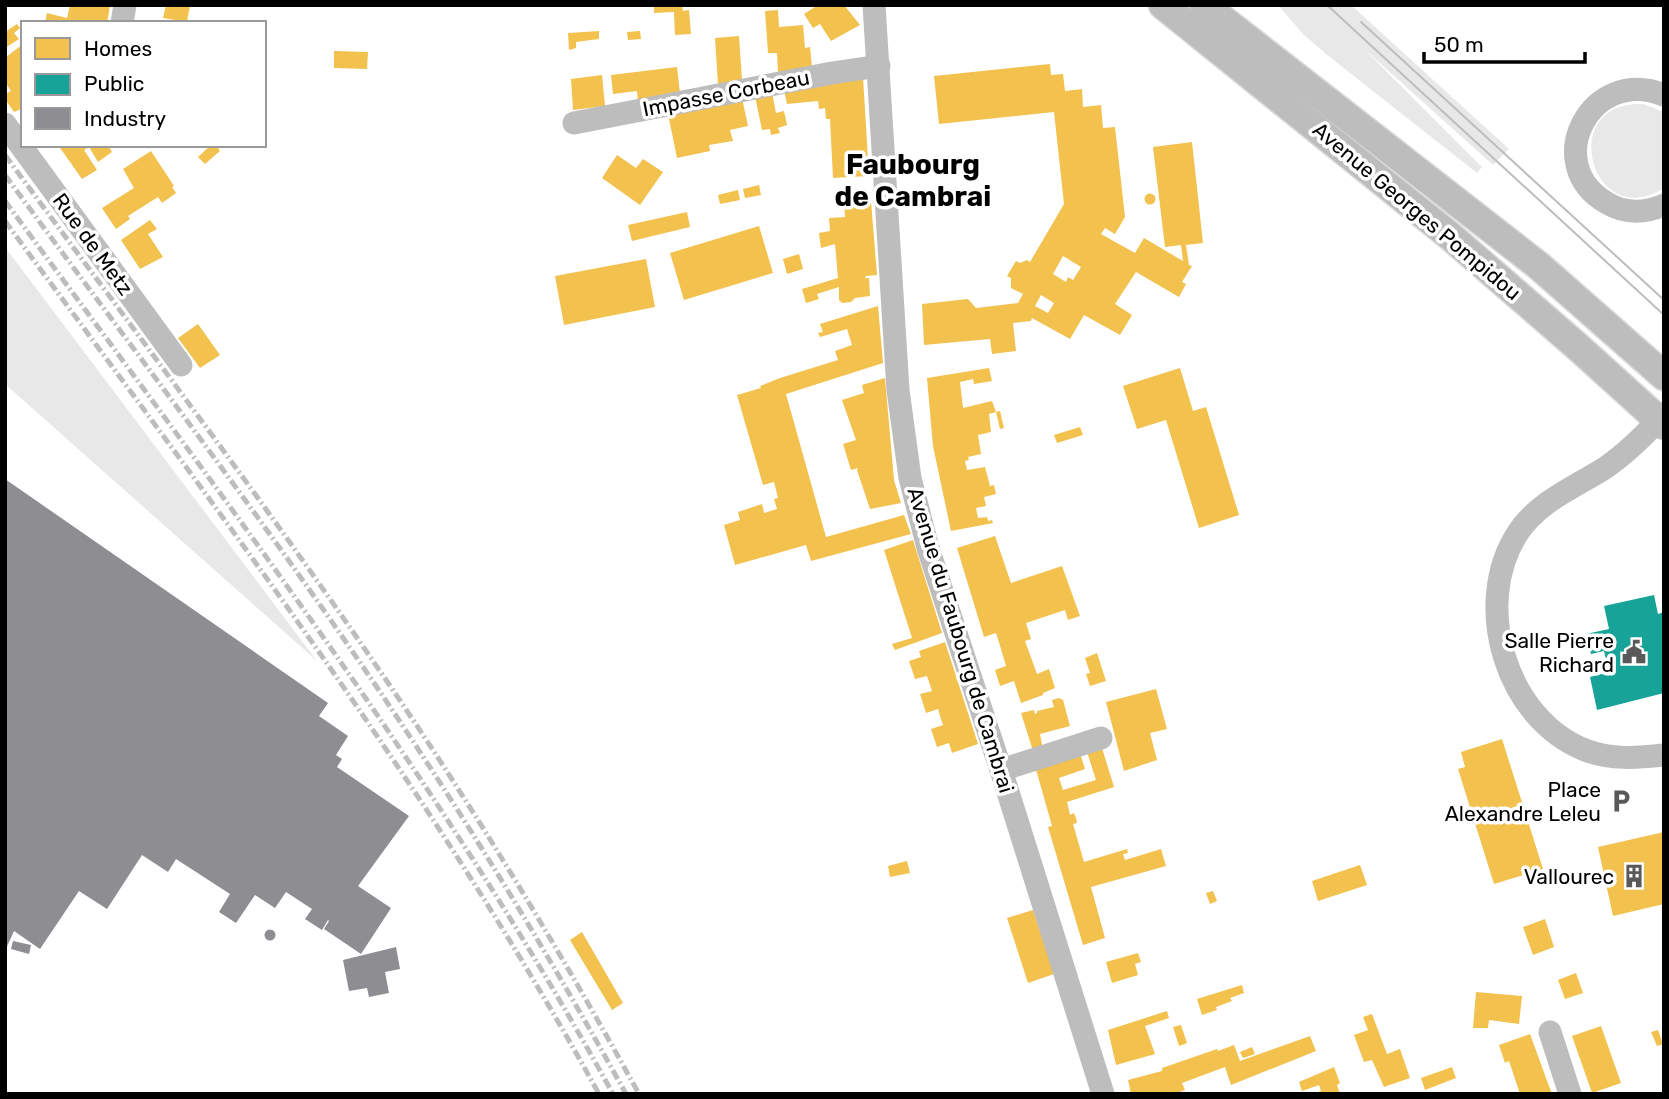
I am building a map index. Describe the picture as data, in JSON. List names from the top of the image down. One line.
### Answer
{"streets":{"main road":["Avenue Georges Pompidou"],"street":["Impasse Corbeau","Rue de Metz","Avenue du Faubourg de Cambrai"]},"crossings":[["Impasse Corbeau","Avenue du Faubourg de Cambrai"]],"districts":["Faubourg de Cambrai"],"places":{"public building":["Salle Pierre Richard"],"parking":["Place Alexandre Leleu"],"building":["Vallourec"]},"legend":["Homes","Public","Industry"],"scale_bar":"50 m"}
